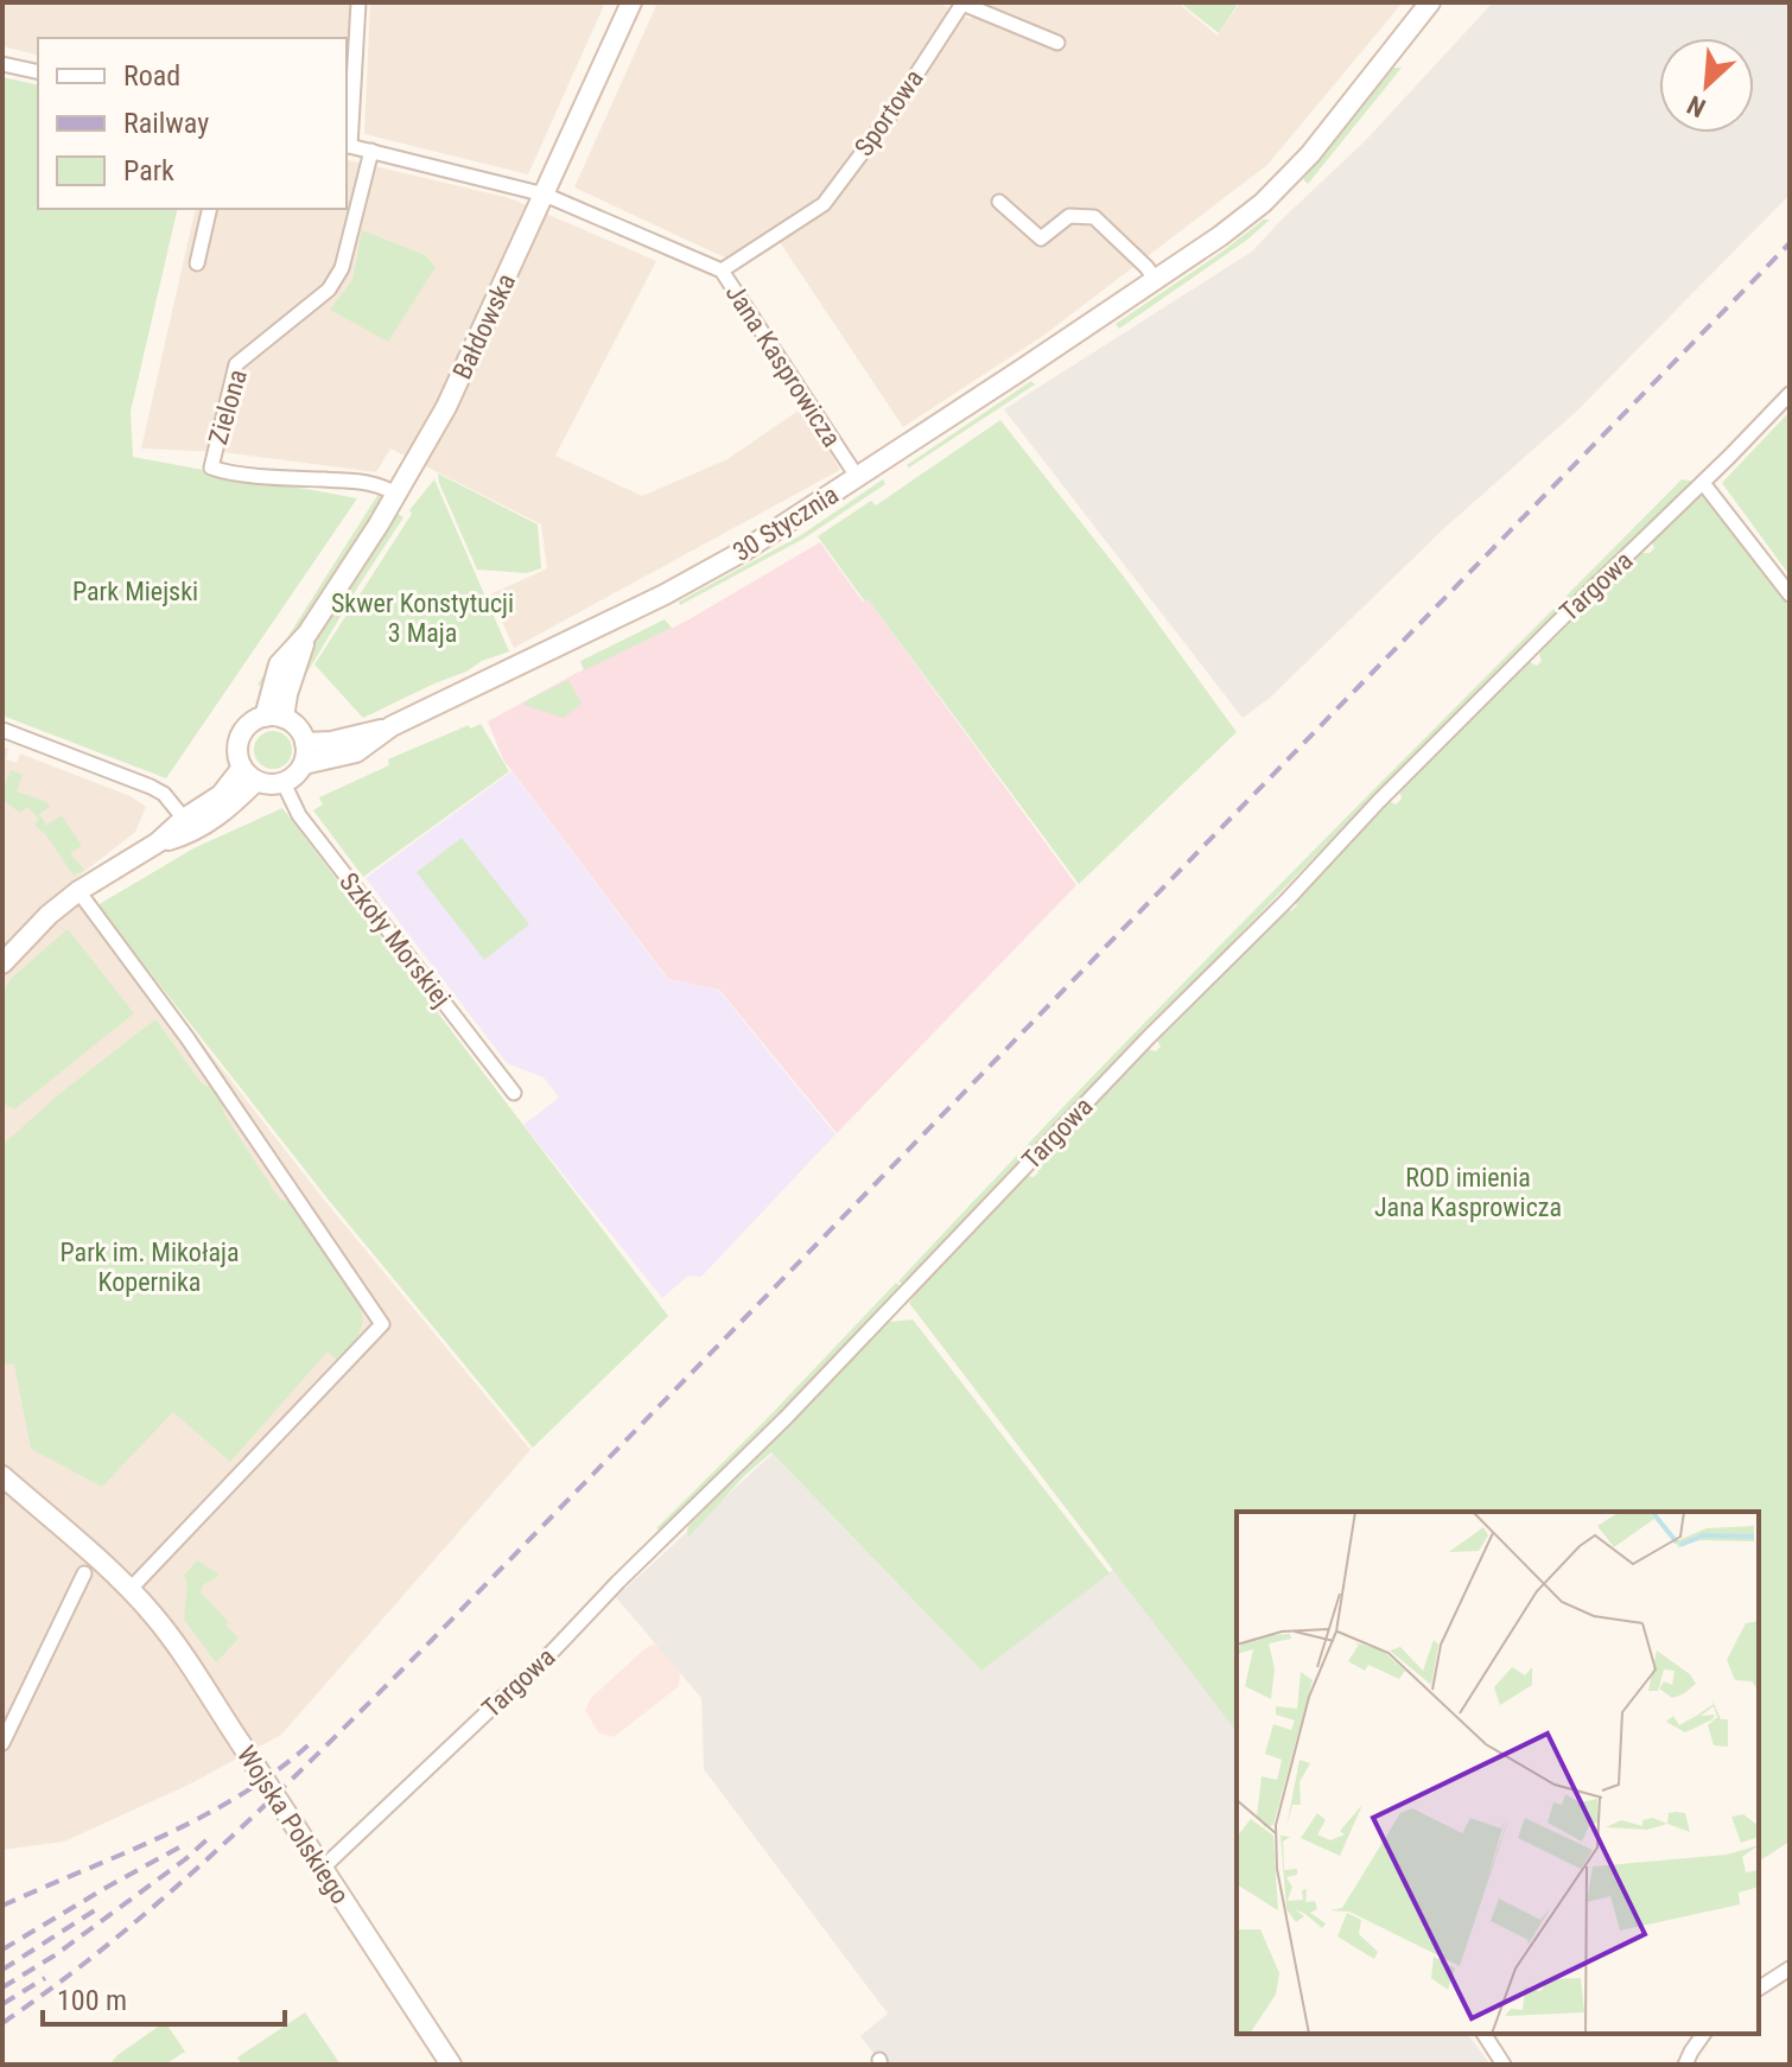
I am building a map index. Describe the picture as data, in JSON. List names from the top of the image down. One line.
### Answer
{"streets":{"street":["Sportowa","Bałdowska","Jana Kasprowicza","Zielona","30 Stycznia","Targowa","Szkoły Morskiej","Wojska Polskiego"]},"crossings":[["Sportowa","Jana Kasprowicza"],["Bałdowska","Jana Kasprowicza"],["Bałdowska","Zielona"],["Bałdowska","30 Stycznia"],["Bałdowska","Szkoły Morskiej"],["Jana Kasprowicza","Zielona"],["Jana Kasprowicza","30 Stycznia"],["30 Stycznia","Szkoły Morskiej"],["Targowa","Wojska Polskiego"]],"parks":["Park Miejski","Skwer Konstytucji 3 Maja","ROD imienia Jana Kasprowicza","Park im. Mikołaja Kopernika"],"legend":["Road","Railway","Park"],"scale_bar":"100 m","north":"bottom left"}
